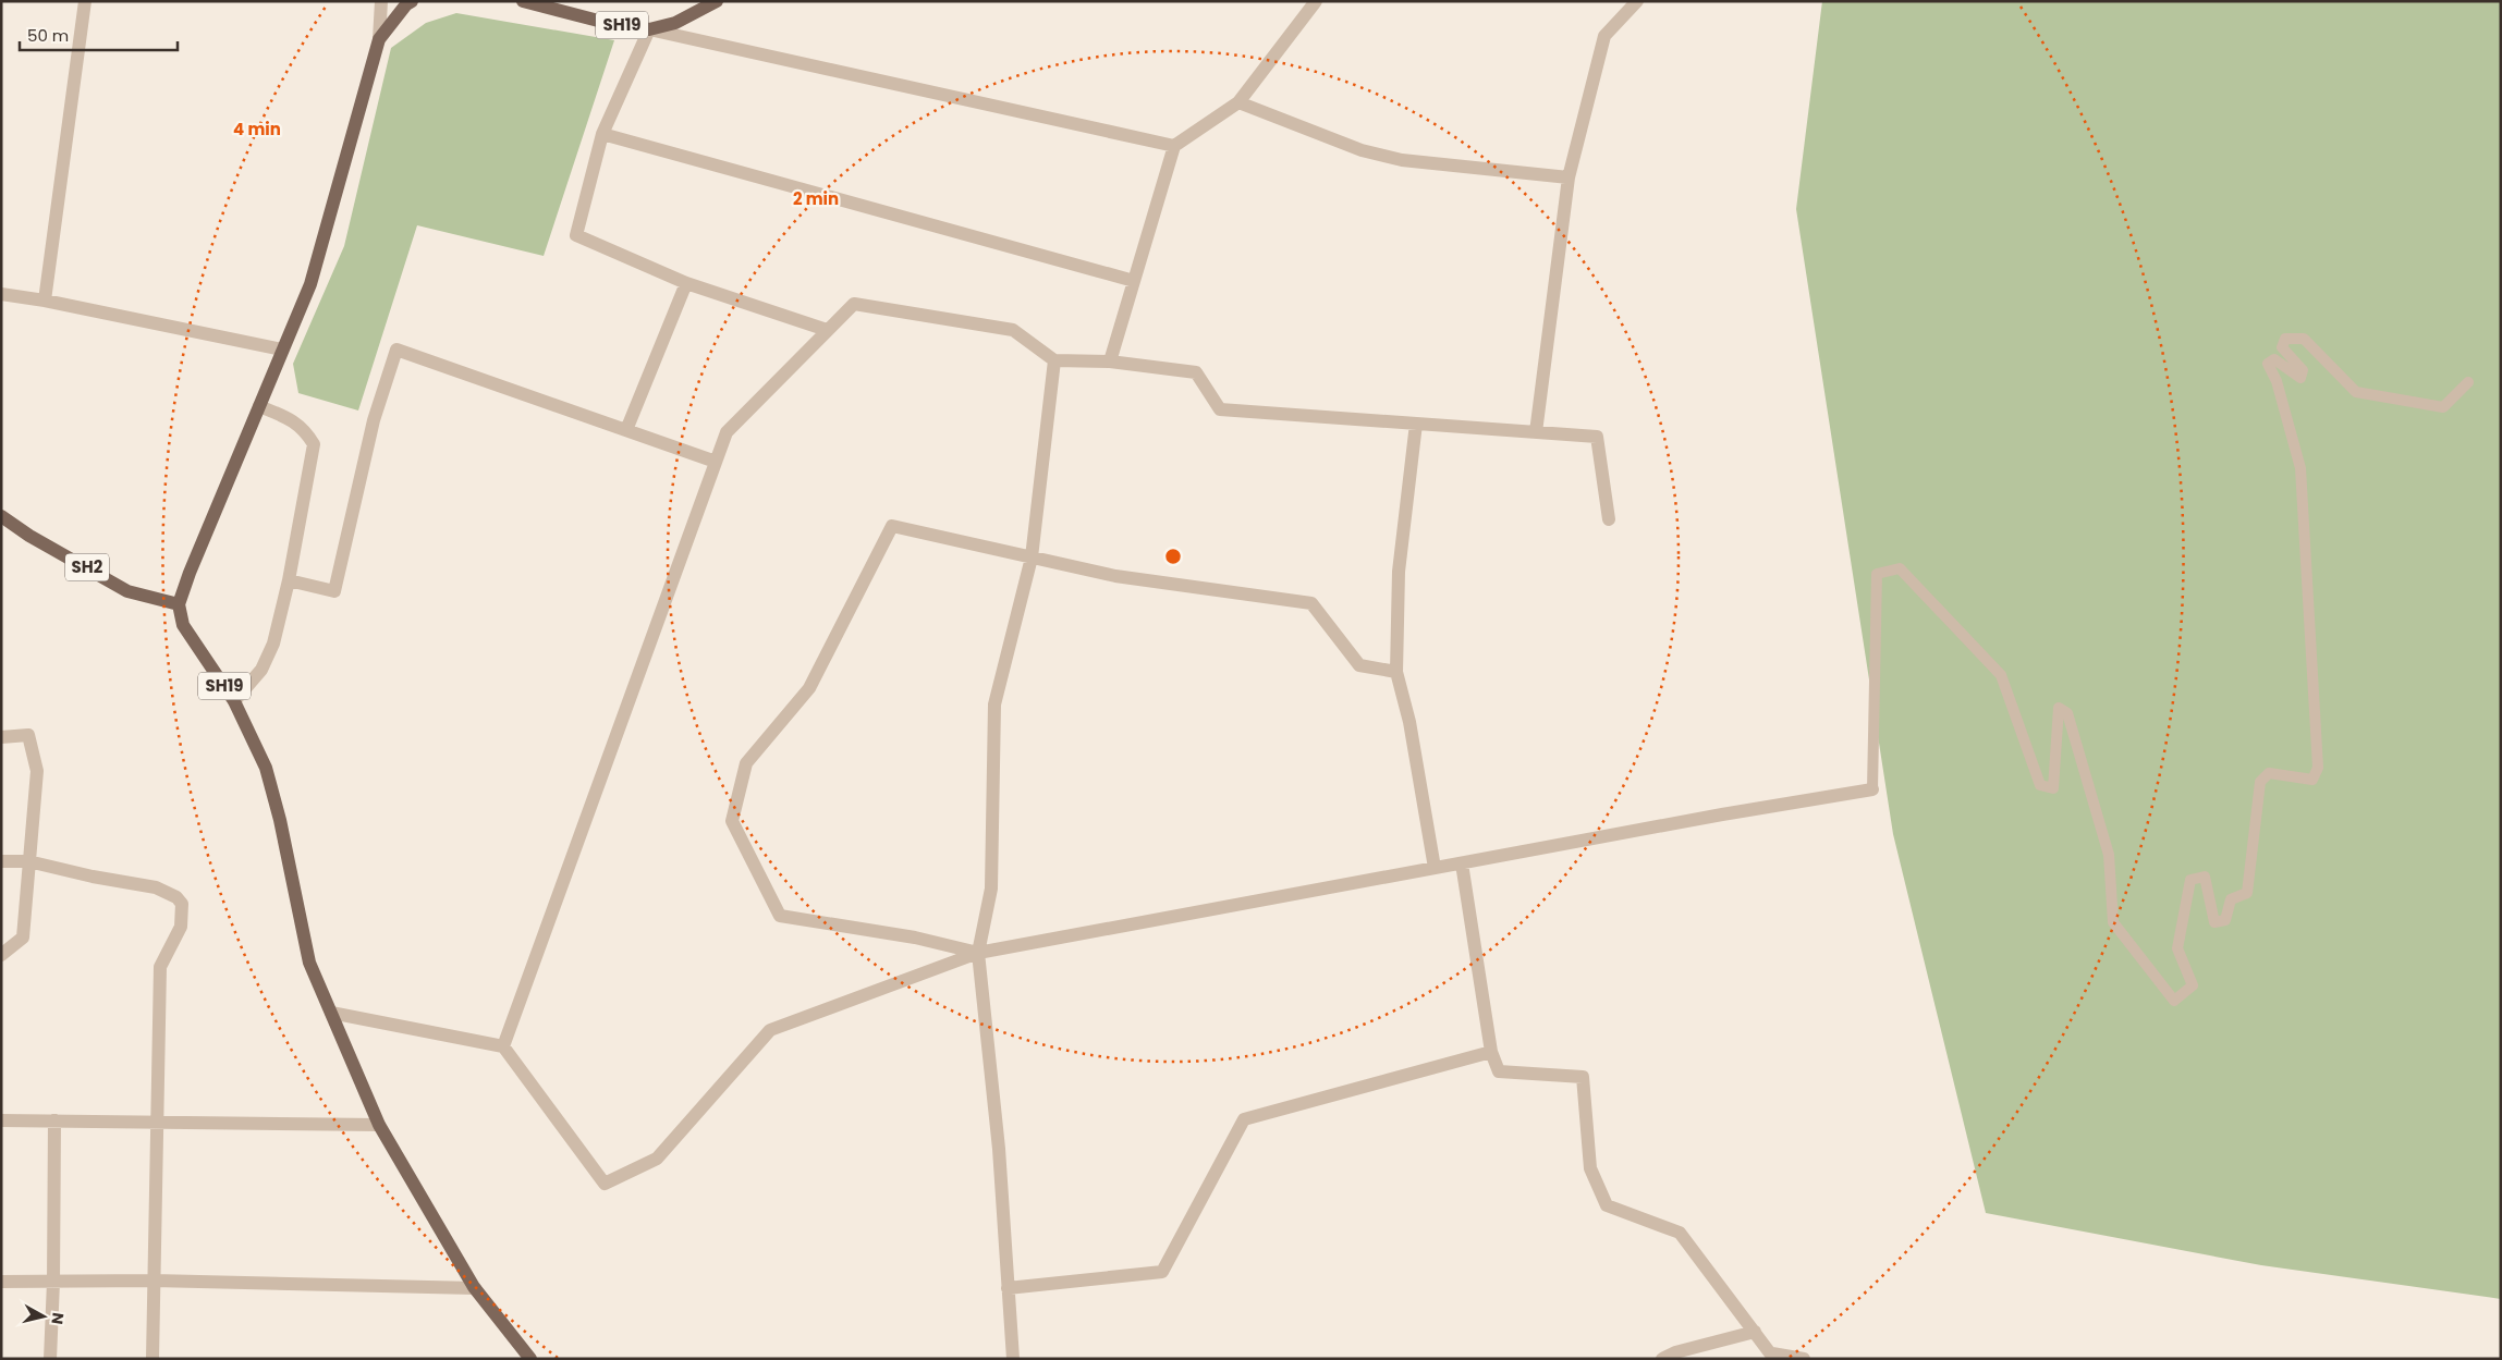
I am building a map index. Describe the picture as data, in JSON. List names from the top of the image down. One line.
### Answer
{"streets":{"main road":["SH19","SH2"]},"crossings":[["SH19","SH2"]],"scale_bar":"50 m","north":"right","rings":["4 min","2 min"]}
